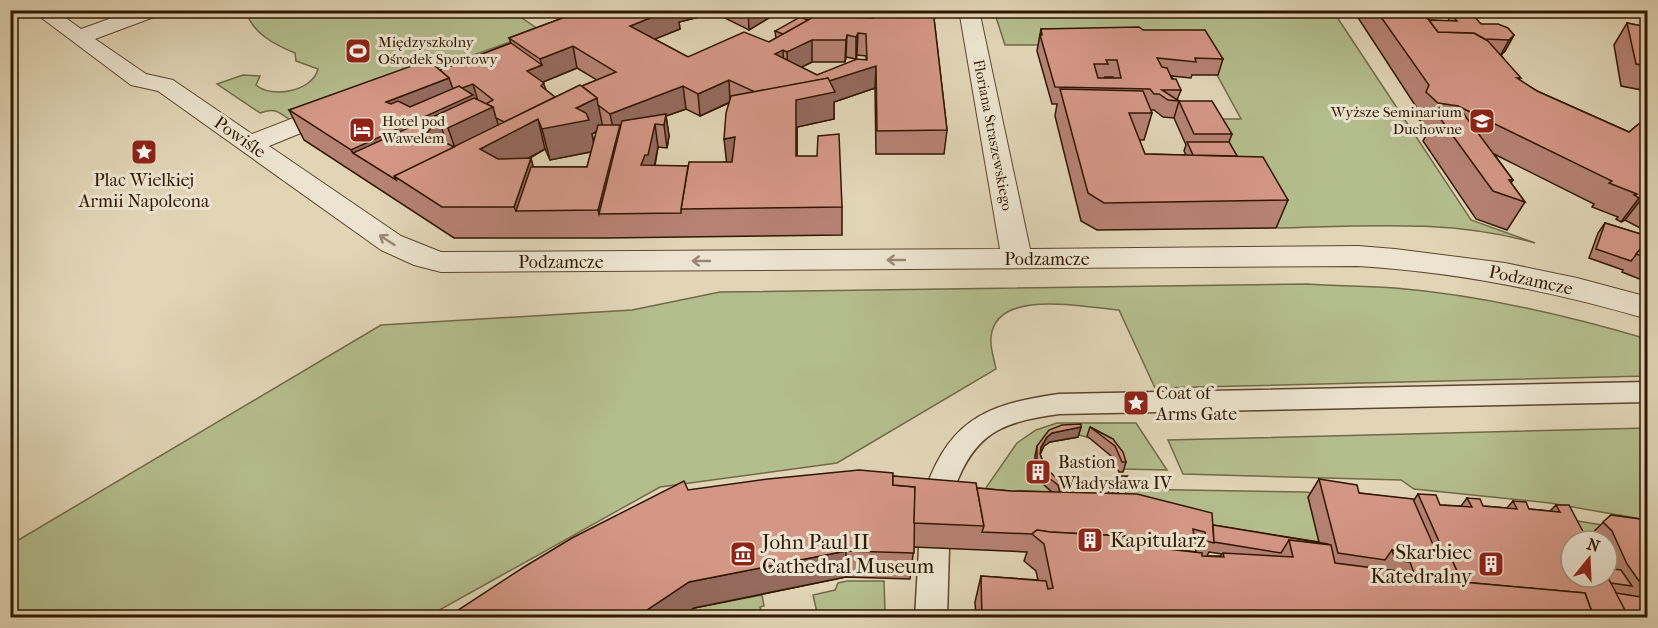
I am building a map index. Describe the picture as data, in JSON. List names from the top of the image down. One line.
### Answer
{"streets":{"street":["Floriana Straszewskiego","Powiśle","Podzamcze"]},"crossings":[["Floriana Straszewskiego","Podzamcze"],["Powiśle","Podzamcze"]],"one_way":["Powiśle","Podzamcze"],"places":{"sports":["Międzyszkolny Ośrodek Sportowy"],"school or university":["Wyższe Seminarium Duchowne"],"hotel":["Hotel pod Wawelem"],"place":["Plac Wielkiej Armii Napoleona","Coat of Arms Gate"],"building":["Bastion Władysława IV","Kapitularz","Skarbiec Katedralny"],"museum":["John Paul II Cathedral Museum"]},"north":"top"}
